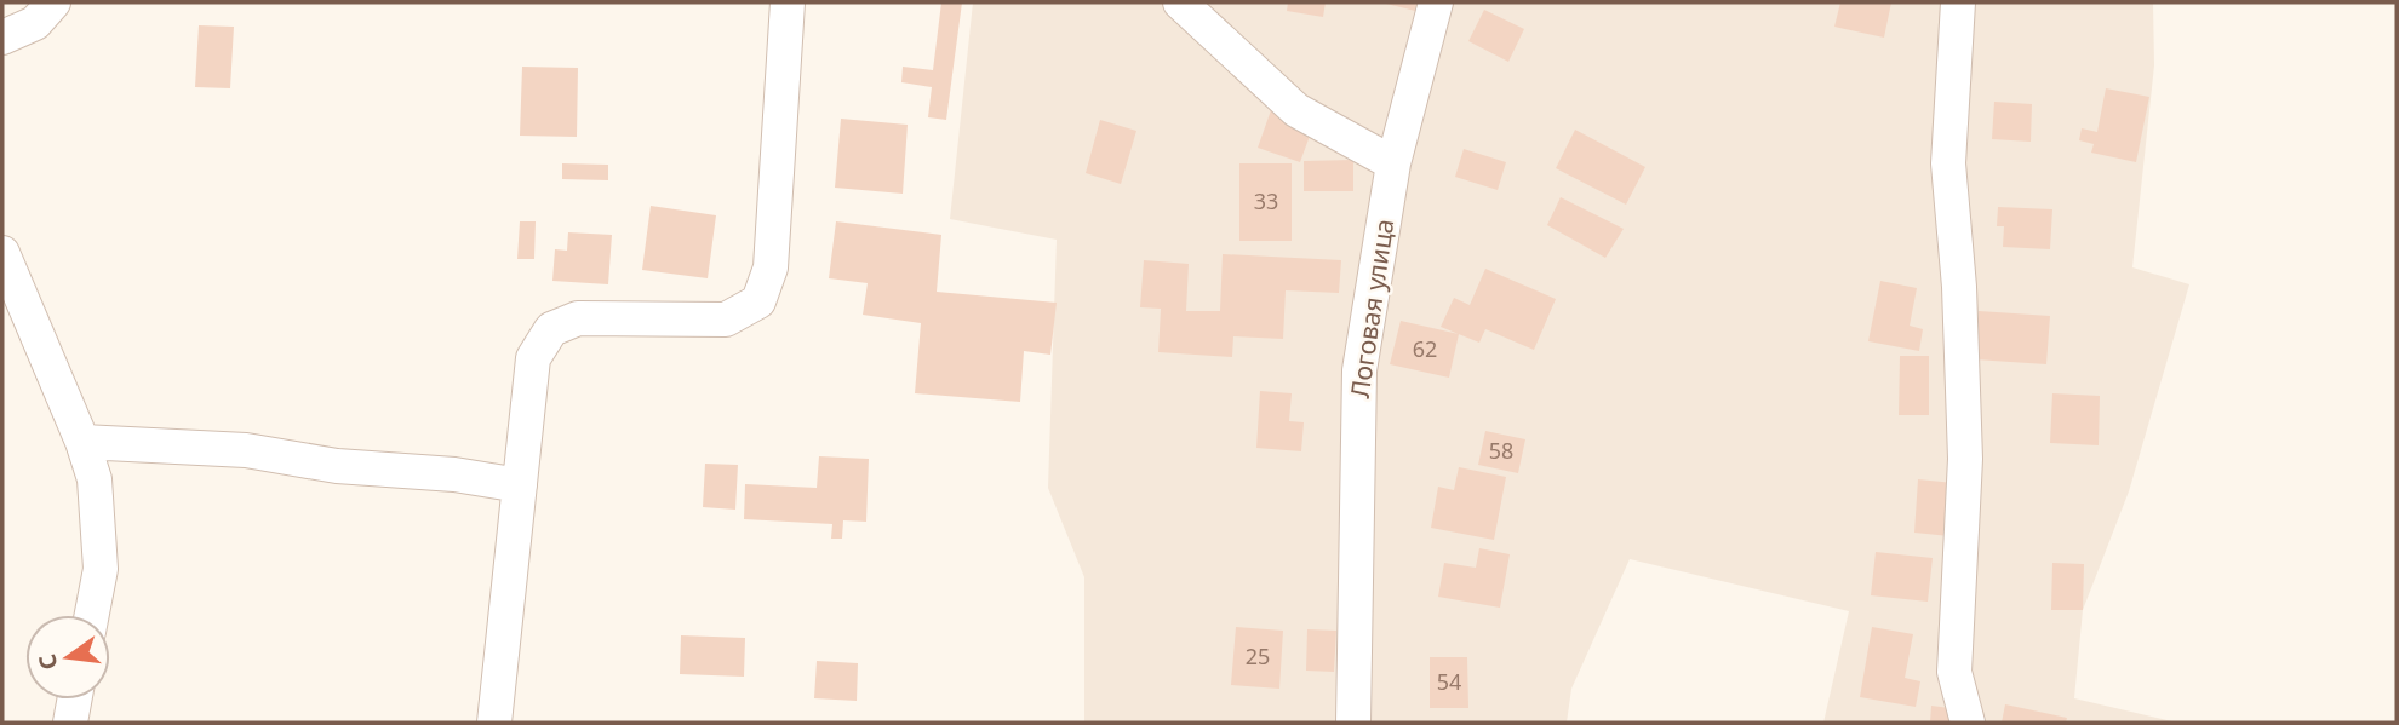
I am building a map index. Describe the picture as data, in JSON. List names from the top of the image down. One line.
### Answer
{"streets":{"street":["Логовая улица"]},"house_numbers":["33","62","58","25","54"],"north":"left"}
